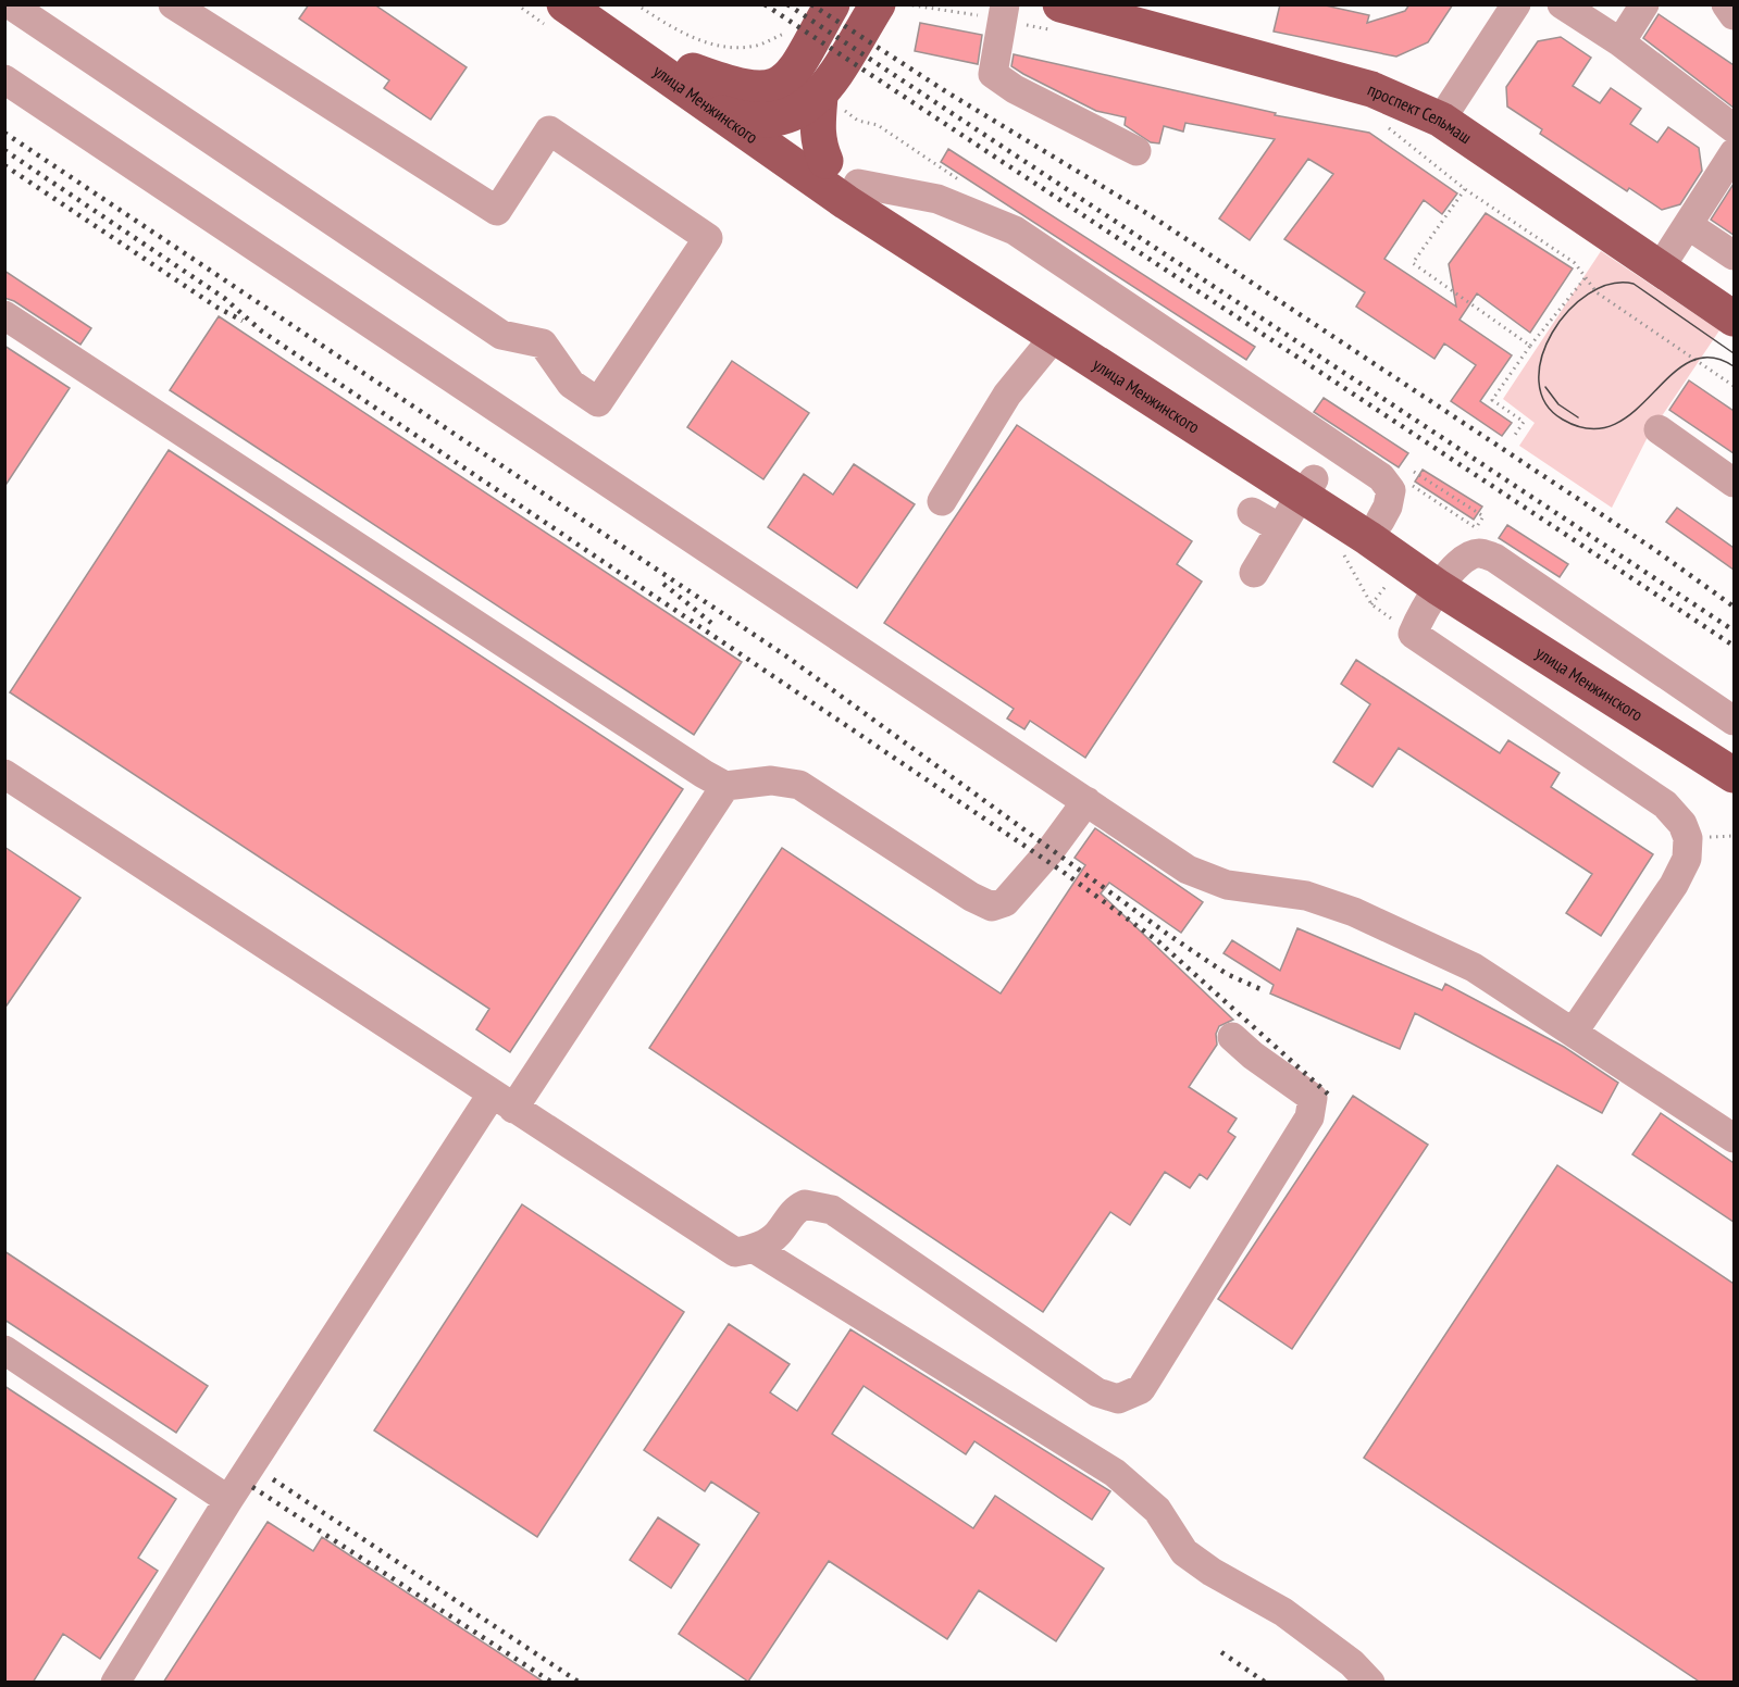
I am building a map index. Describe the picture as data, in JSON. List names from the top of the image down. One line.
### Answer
{"streets":{"main road":["улица Менжинского","проспект Сельмаш"]}}
